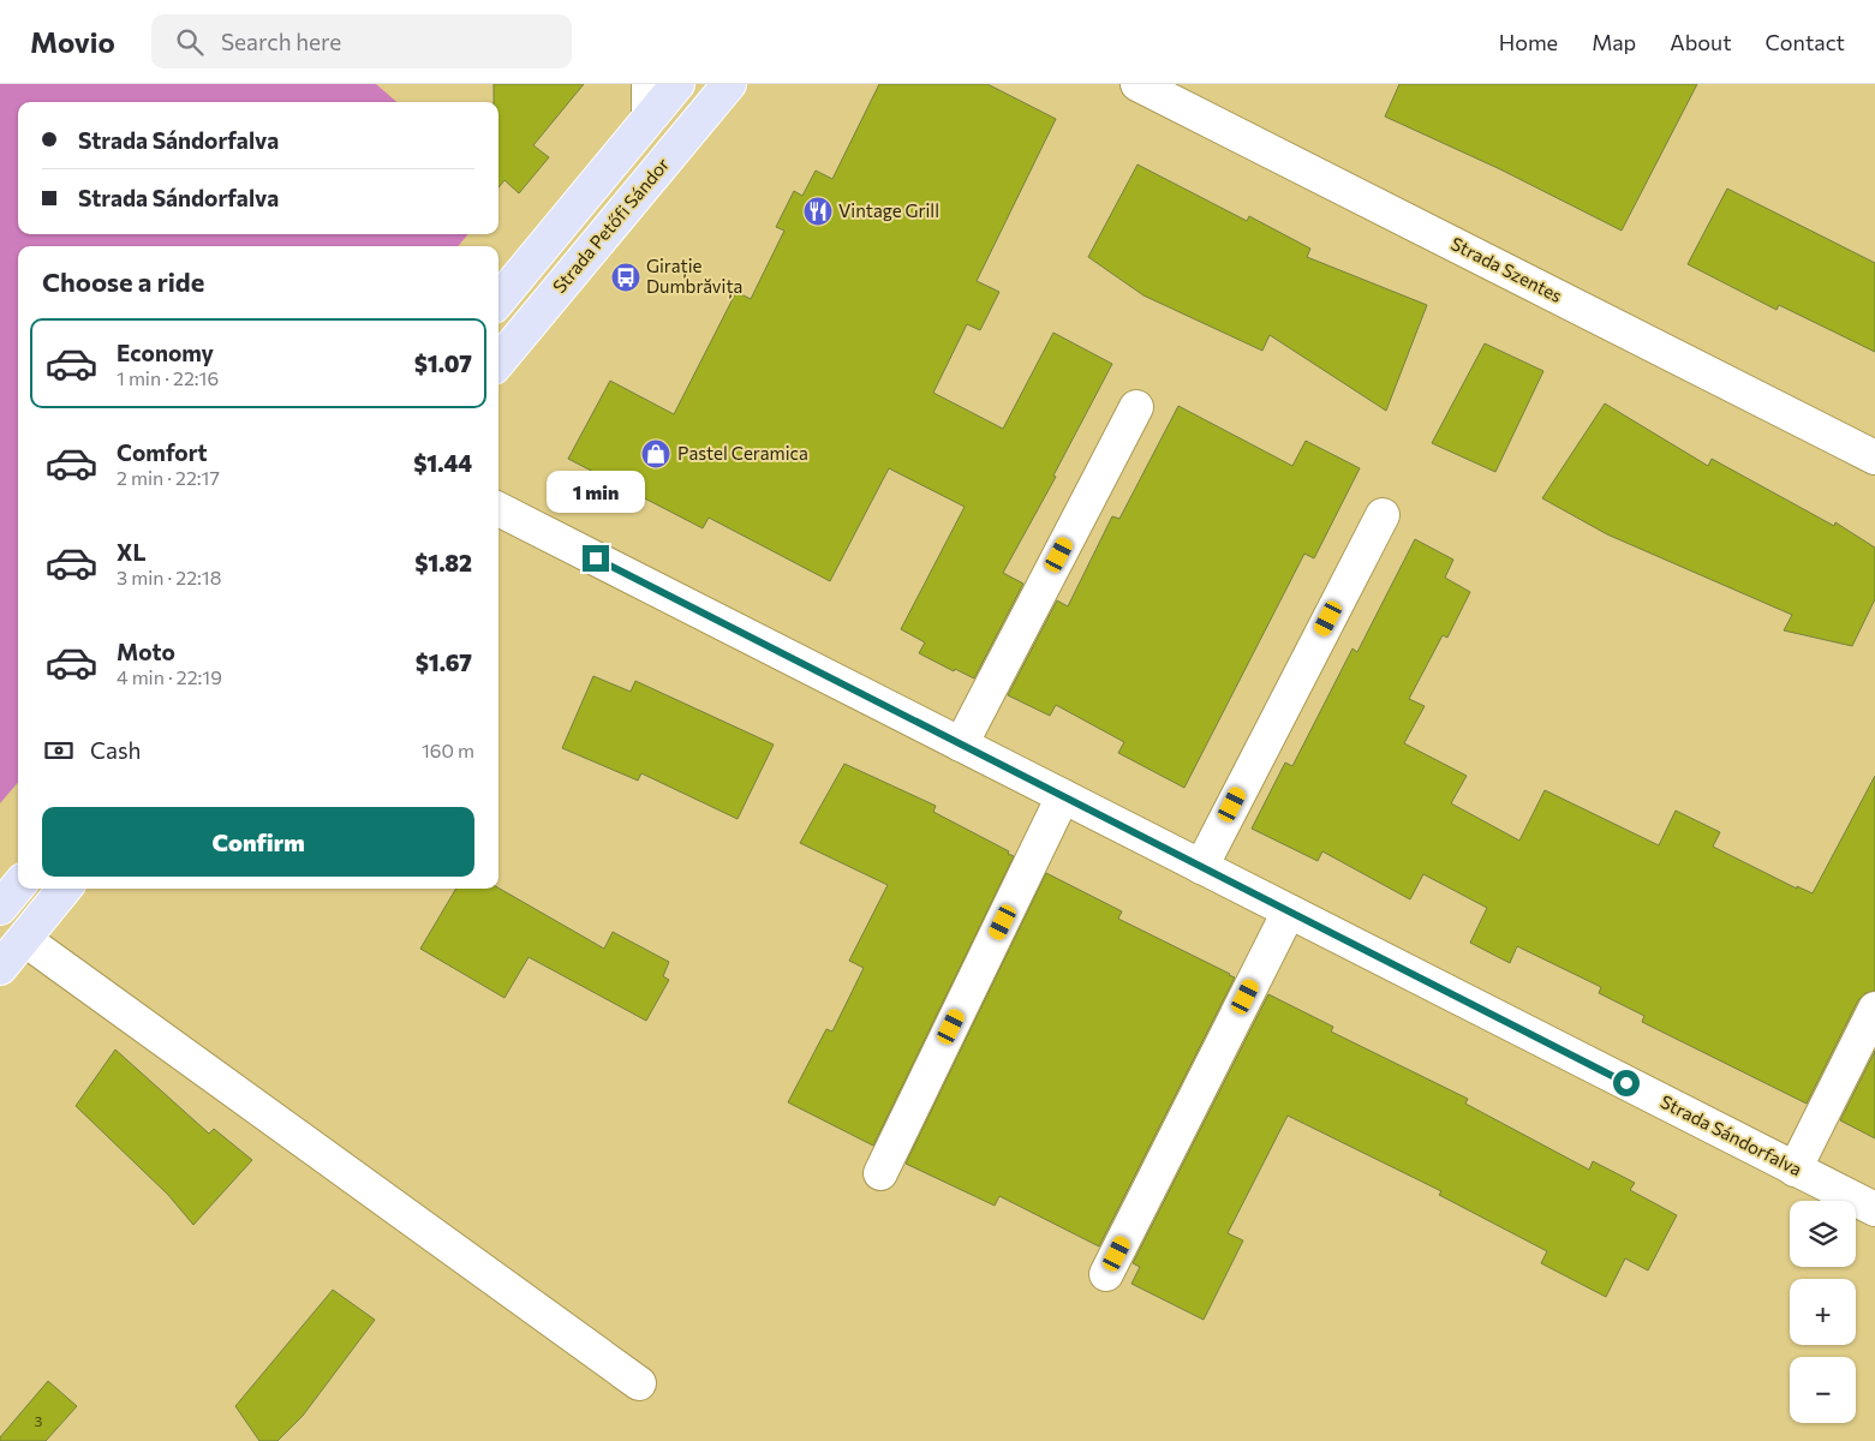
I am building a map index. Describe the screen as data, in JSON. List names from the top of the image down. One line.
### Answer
{"streets":{"main road":["Strada Petőfi Sándor"],"street":["Strada Szentes","Strada Sándorfalva"]},"places":{"restaurant":["Vintage Grill"],"bus stop":["Girație Dumbrăvița"],"shop":["Pastel Ceramica"]},"house_numbers":["3"],"page":{"header":"Movio","search":"Search here","nav":["Home","Map","About","Contact"],"banner":["Strada Sándorfalva","Strada Sándorfalva"],"heading":"Choose a ride","list":[{"name":"Economy","note":"1 min · 22:16","value":"$1.07"},{"name":"Comfort","note":"2 min · 22:17","value":"$1.44"},{"name":"XL","note":"3 min · 22:18","value":"$1.82"},{"name":"Moto","note":"4 min · 22:19","value":"$1.67"}],"bubble":"1 min","pay":["Cash","160 m"],"buttons":"Confirm","map_buttons":["+","−"]}}
